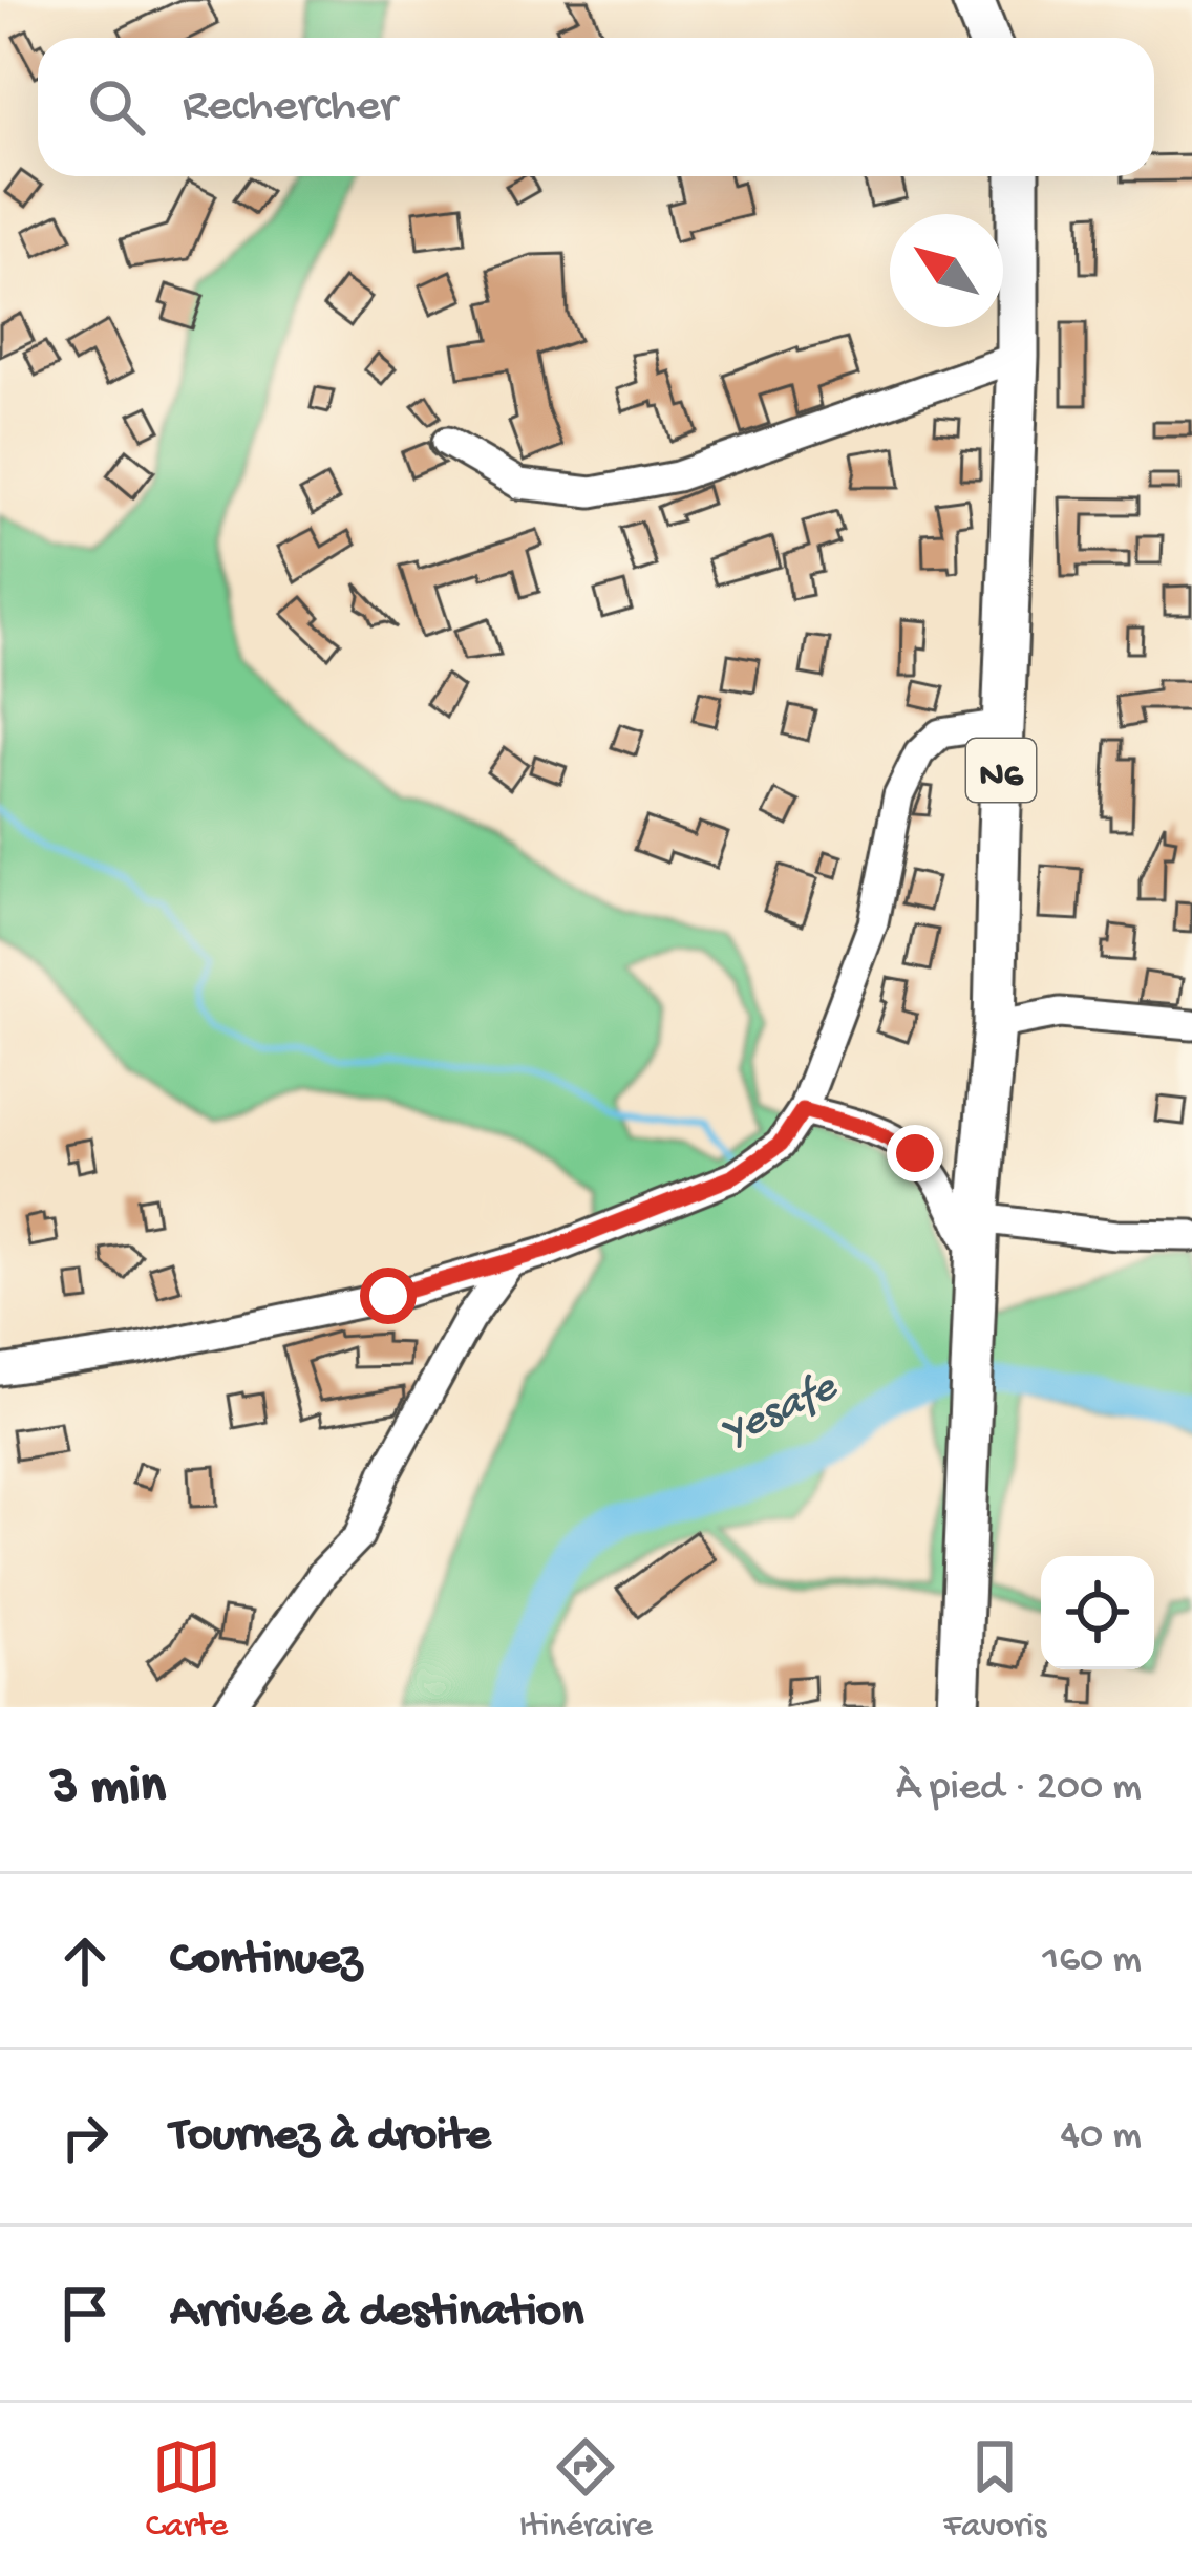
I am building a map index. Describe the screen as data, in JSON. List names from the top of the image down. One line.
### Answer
{"streets":{"highway":["N6"]},"water":["Yesafe"],"north":"top left","page":{"search":"Rechercher","heading":["3 min","À pied · 200 m"],"list":[["Continuez","160 m"],["Tournez à droite","40 m"],"Arrivée à destination"],"nav":["Carte","Itinéraire","Favoris"]}}
